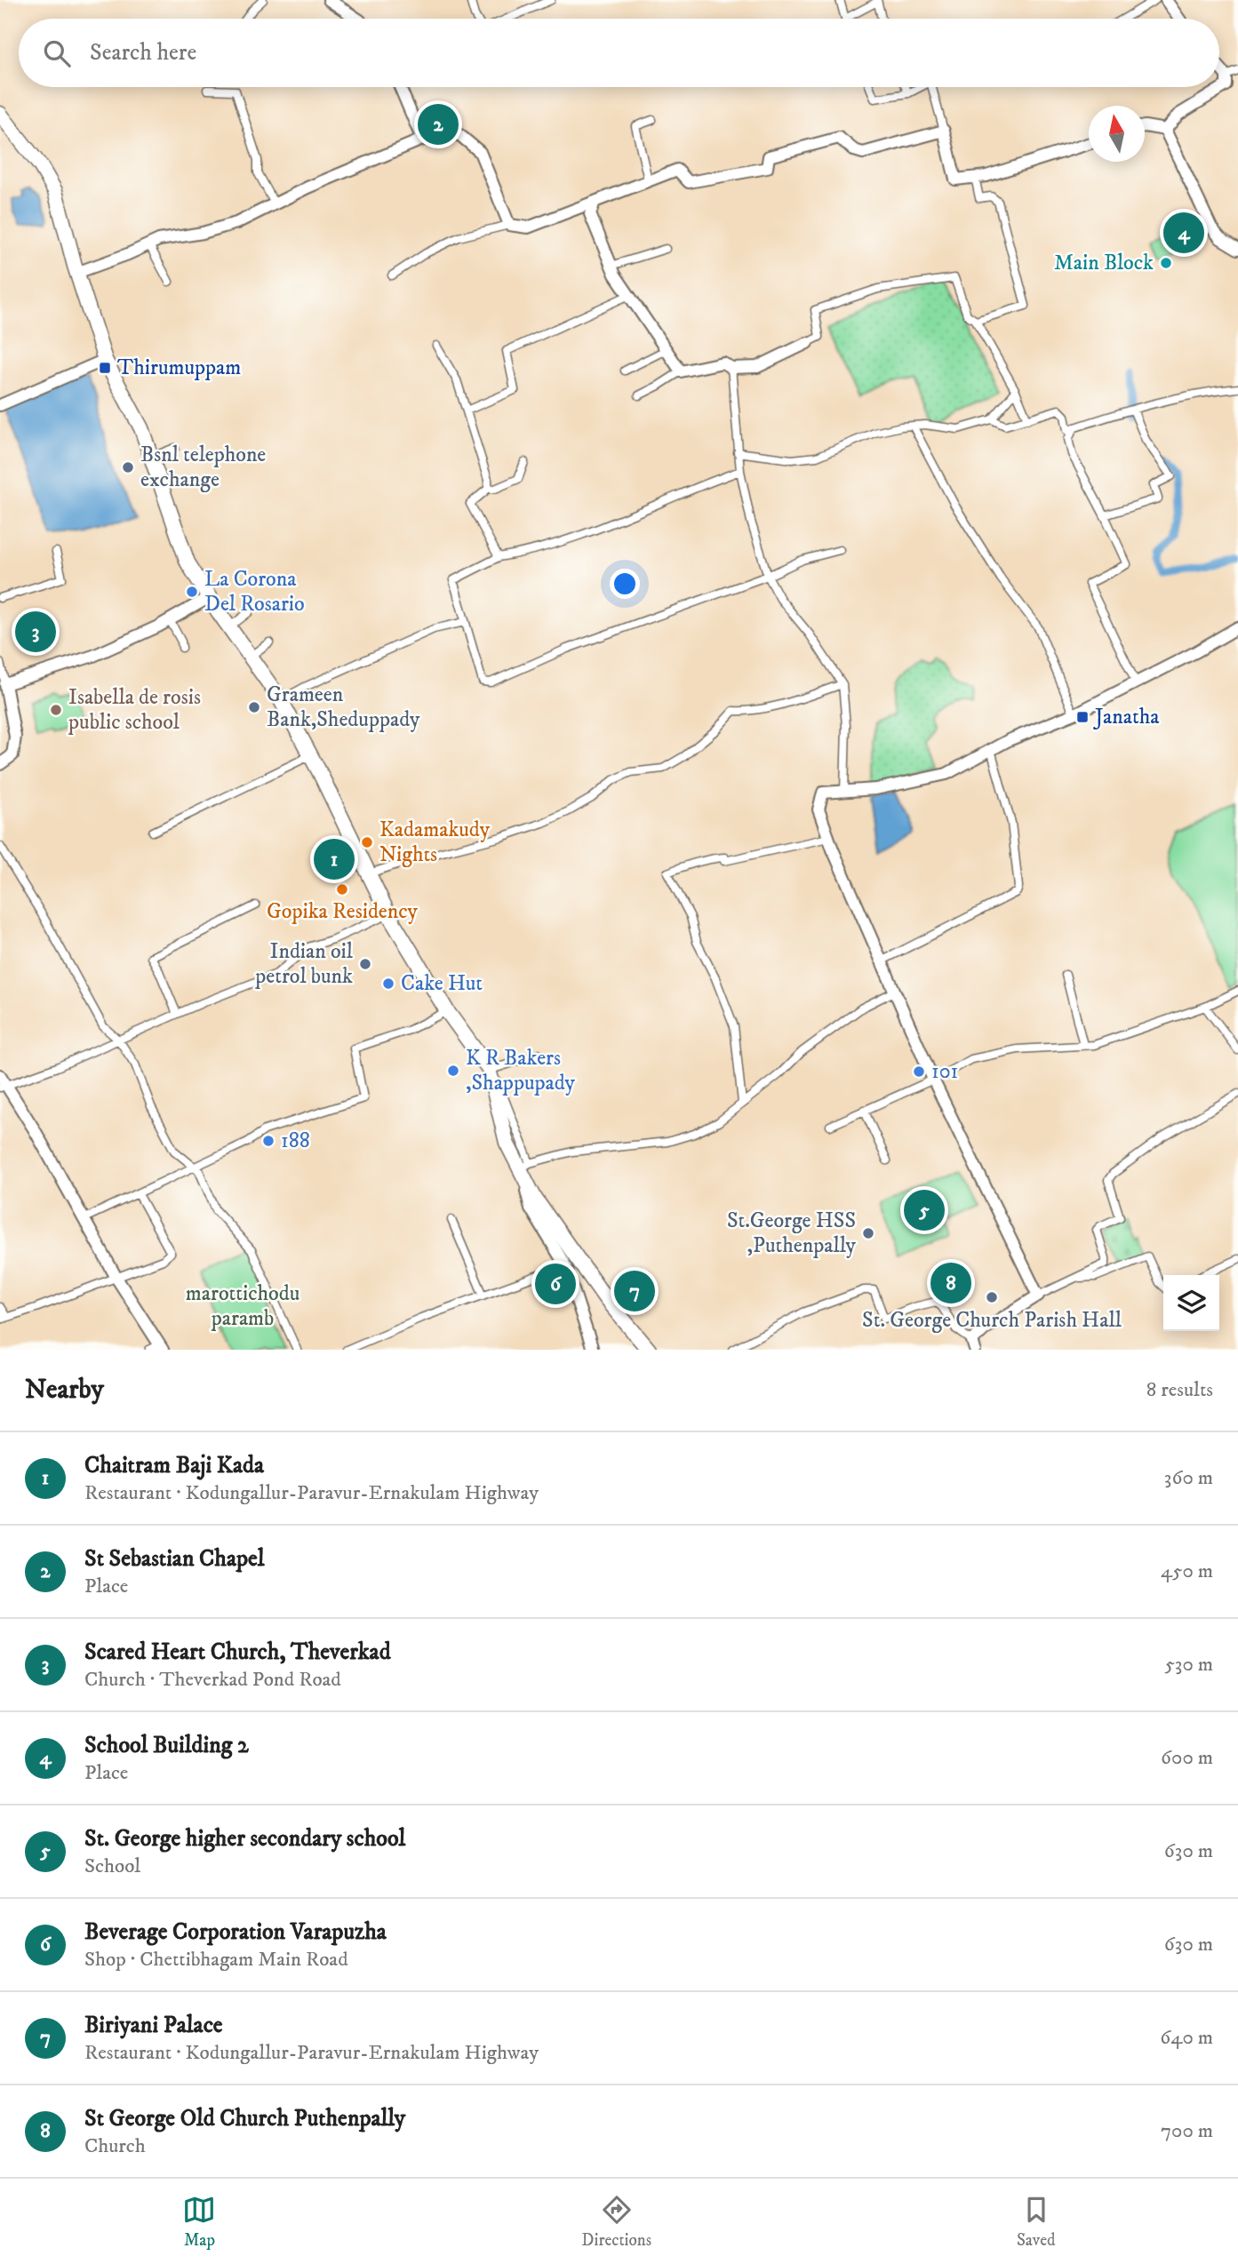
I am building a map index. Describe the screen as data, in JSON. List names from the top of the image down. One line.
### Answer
{"parks":["marottichodu paramb"],"places":{"other":["Main Block","Bsnl telephone exchange","La Corona Del Rosario","Grameen Bank,Sheduppady","Isabella de rosis public school","Kadamakudy Nights","Gopika Residency","Indian oil petrol bunk","Cake Hut","K R Bakers ,Shappupady","101","188","St.George HSS ,Puthenpally","St. George Church Parish Hall"],"transit":["Thirumuppam","Janatha"]},"north":"top","page":{"search":"Search here","pins":["2","4","3","1","5","8","6","7"],"heading":["Nearby","8 results"],"list":[{"mark":"1","name":"Chaitram Baji Kada","note":"Restaurant · Kodungallur-Paravur-Ernakulam Highway","value":"360 m"},{"mark":"2","name":"St Sebastian Chapel","note":"Place","value":"450 m"},{"mark":"3","name":"Scared Heart Church, Theverkad","note":"Church · Theverkad Pond Road","value":"530 m"},{"mark":"4","name":"School Building 2","note":"Place","value":"600 m"},{"mark":"5","name":"St. George higher secondary school","note":"School","value":"630 m"},{"mark":"6","name":"Beverage Corporation Varapuzha","note":"Shop · Chettibhagam Main Road","value":"630 m"},{"mark":"7","name":"Biriyani Palace","note":"Restaurant · Kodungallur-Paravur-Ernakulam Highway","value":"640 m"},{"mark":"8","name":"St George Old Church Puthenpally","note":"Church","value":"700 m"}],"nav":["Map","Directions","Saved"]}}
